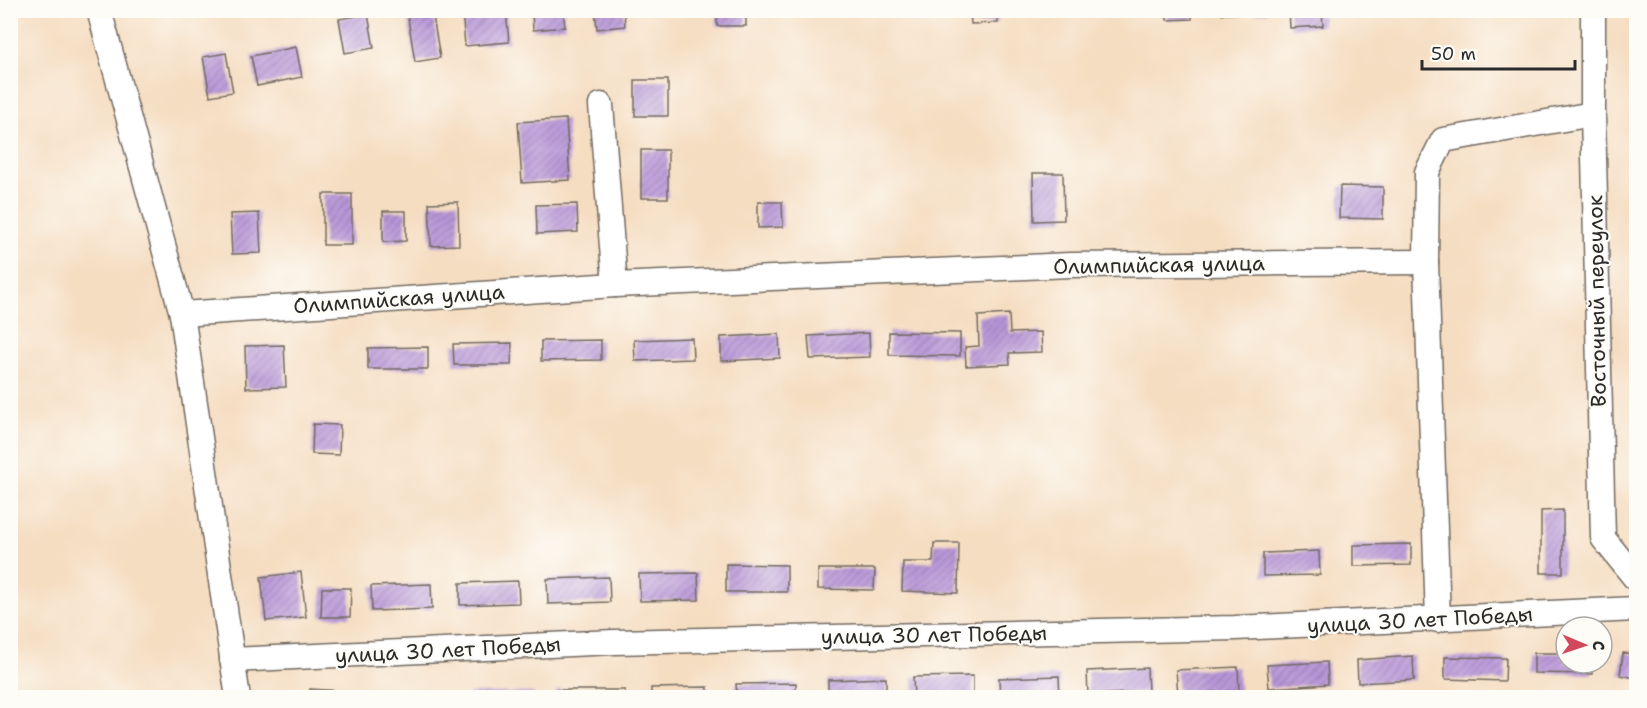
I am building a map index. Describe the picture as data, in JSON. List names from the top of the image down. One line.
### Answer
{"streets":{"street":["Олимпийская улица","Восточный переулок","улица 30 лет Победы"]},"scale_bar":"50 m","north":"right"}
